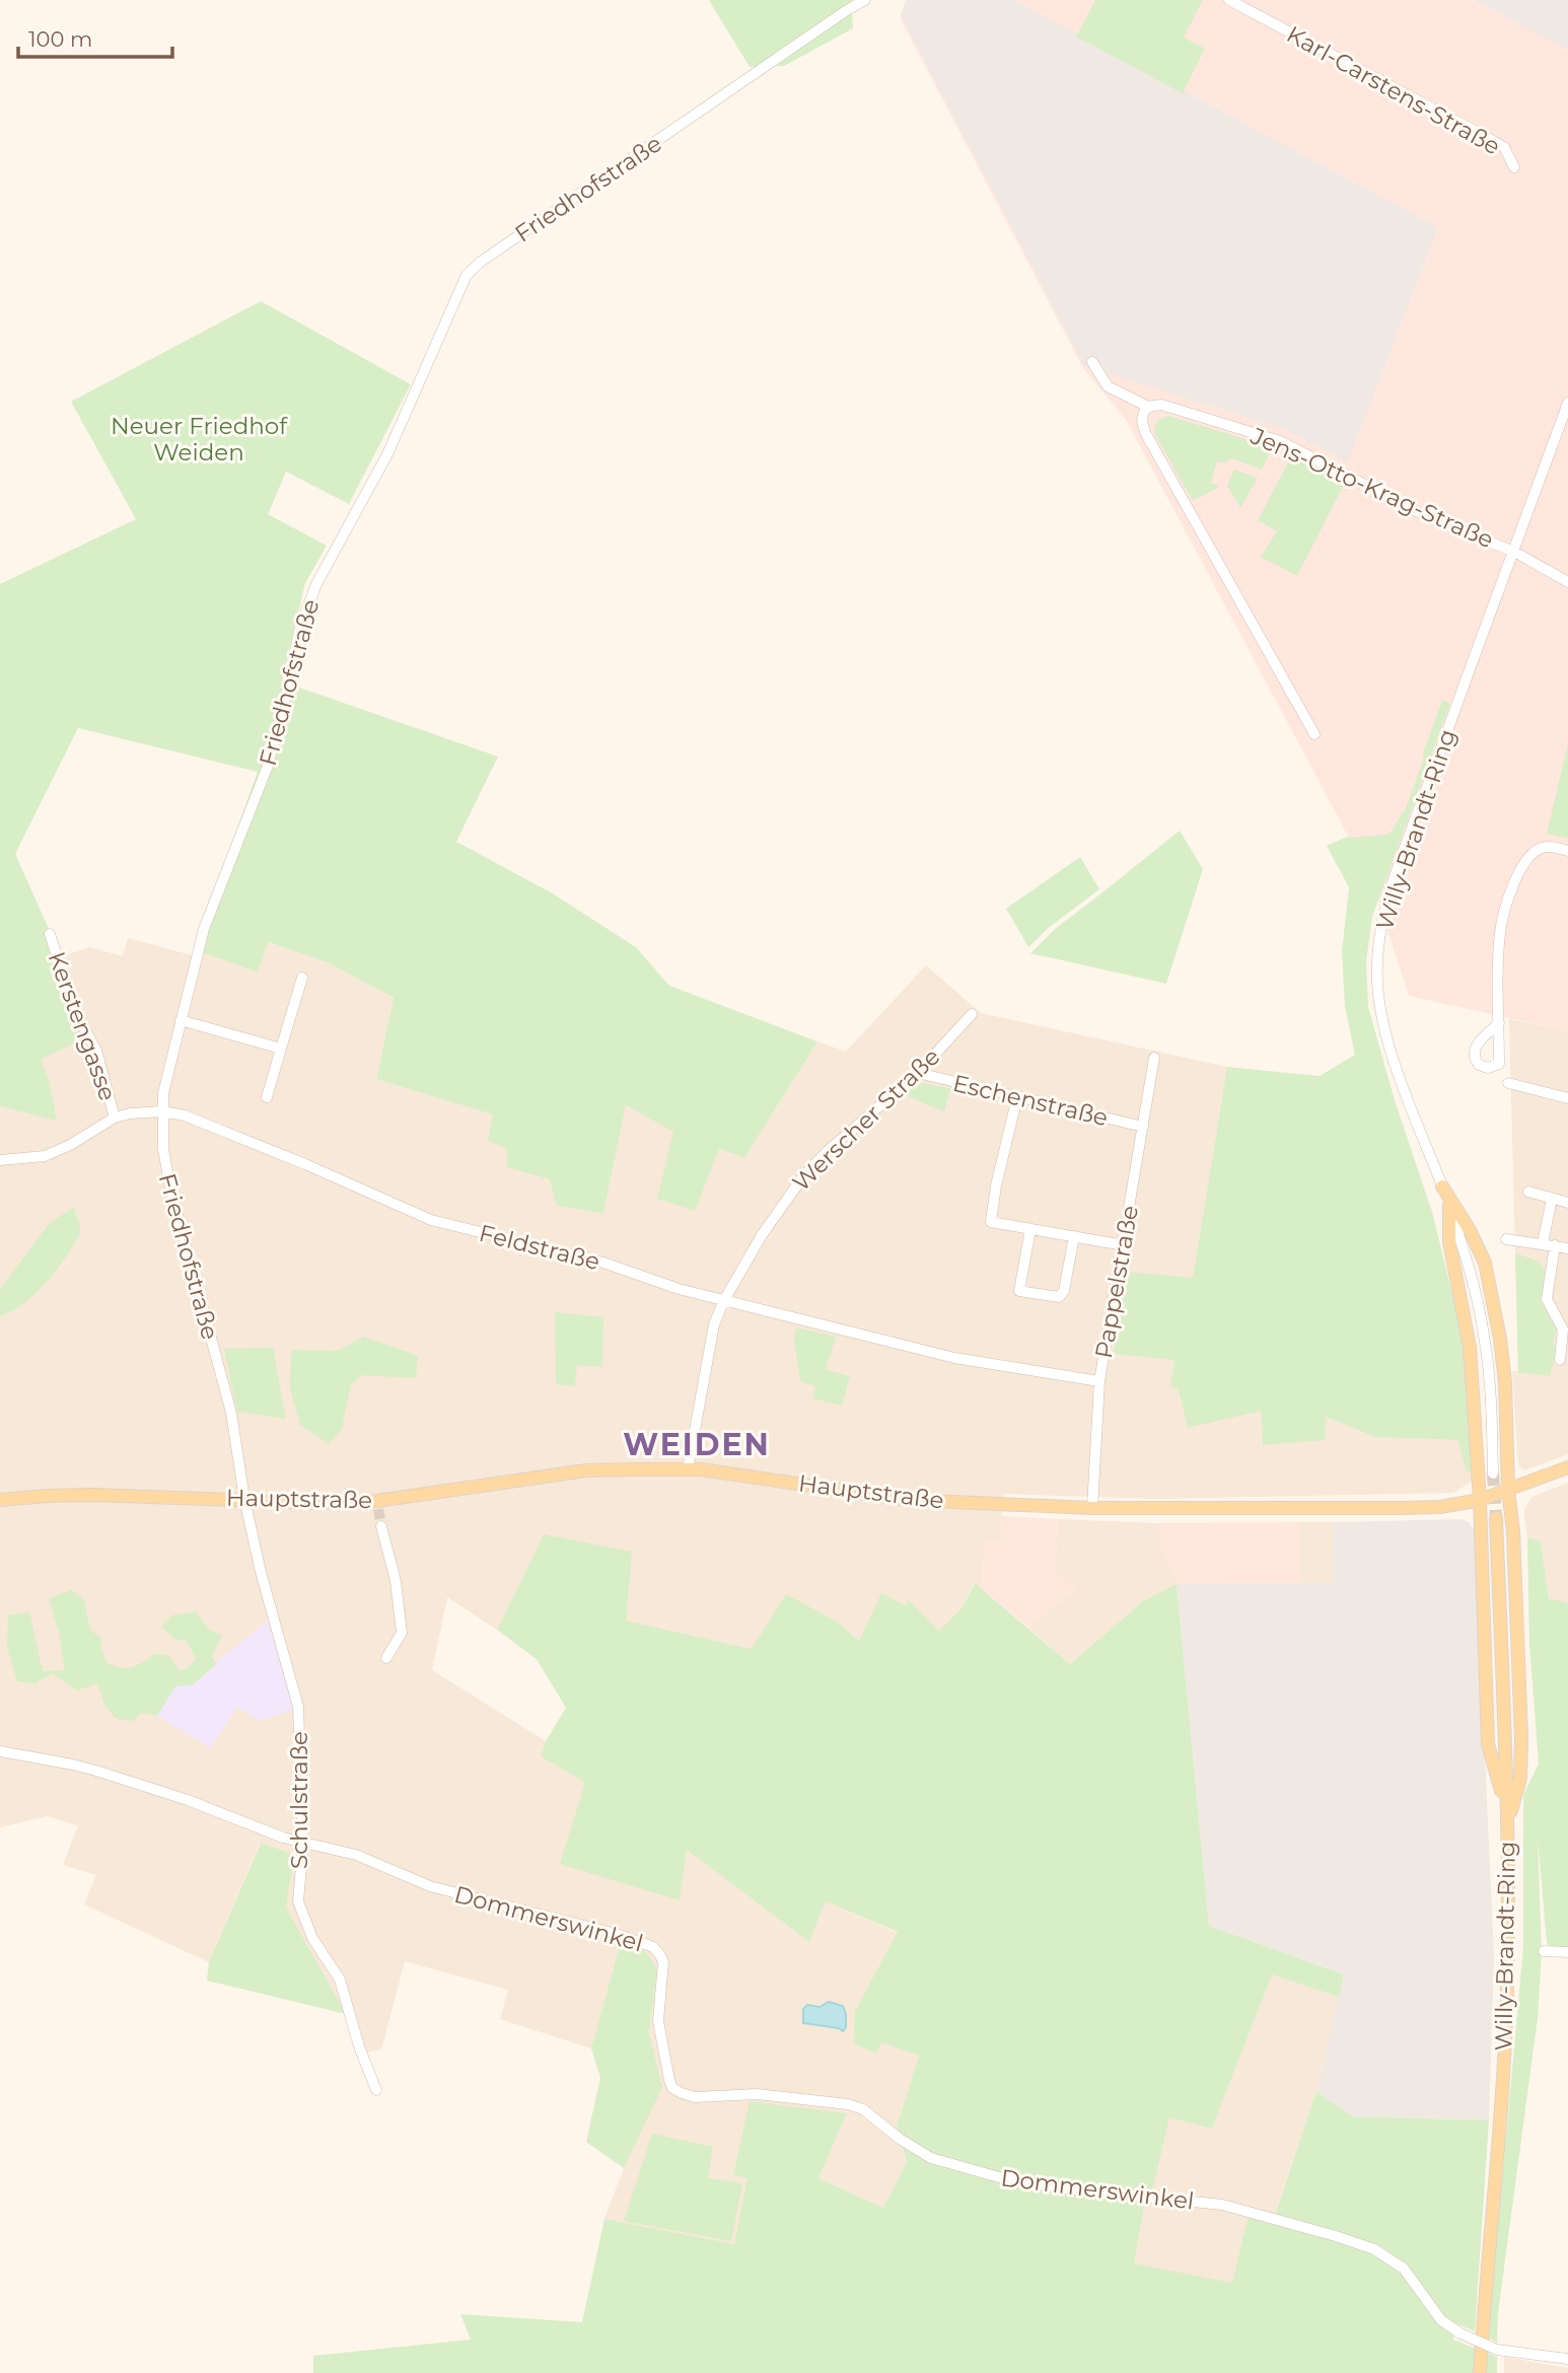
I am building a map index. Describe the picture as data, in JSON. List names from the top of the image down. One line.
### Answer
{"streets":{"main road":["Willy-Brandt-Ring","Hauptstraße"],"street":["Karl-Carstens-Straße","Friedhofstraße","Jens-Otto-Krag-Straße","Kerstengasse","Eschenstraße","Werscher Straße","Feldstraße","Pappelstraße","Schulstraße","Dommerswinkel"]},"crossings":[["Friedhofstraße","Feldstraße"],["Friedhofstraße","Hauptstraße"],["Friedhofstraße","Schulstraße"],["Jens-Otto-Krag-Straße","Willy-Brandt-Ring"],["Kerstengasse","Feldstraße"],["Eschenstraße","Werscher Straße"],["Eschenstraße","Pappelstraße"],["Werscher Straße","Feldstraße"],["Werscher Straße","Hauptstraße"],["Feldstraße","Pappelstraße"],["Pappelstraße","Hauptstraße"],["Hauptstraße","Schulstraße"],["Schulstraße","Dommerswinkel"]],"districts":["WEIDEN"],"parks":["Neuer Friedhof Weiden"],"scale_bar":"100 m"}
